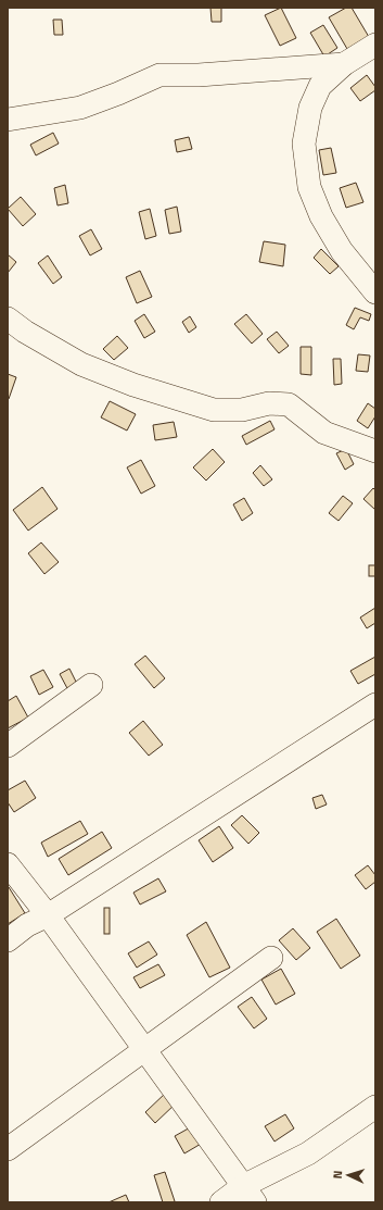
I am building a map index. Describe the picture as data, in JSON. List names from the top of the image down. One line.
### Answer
{"north":"left"}
